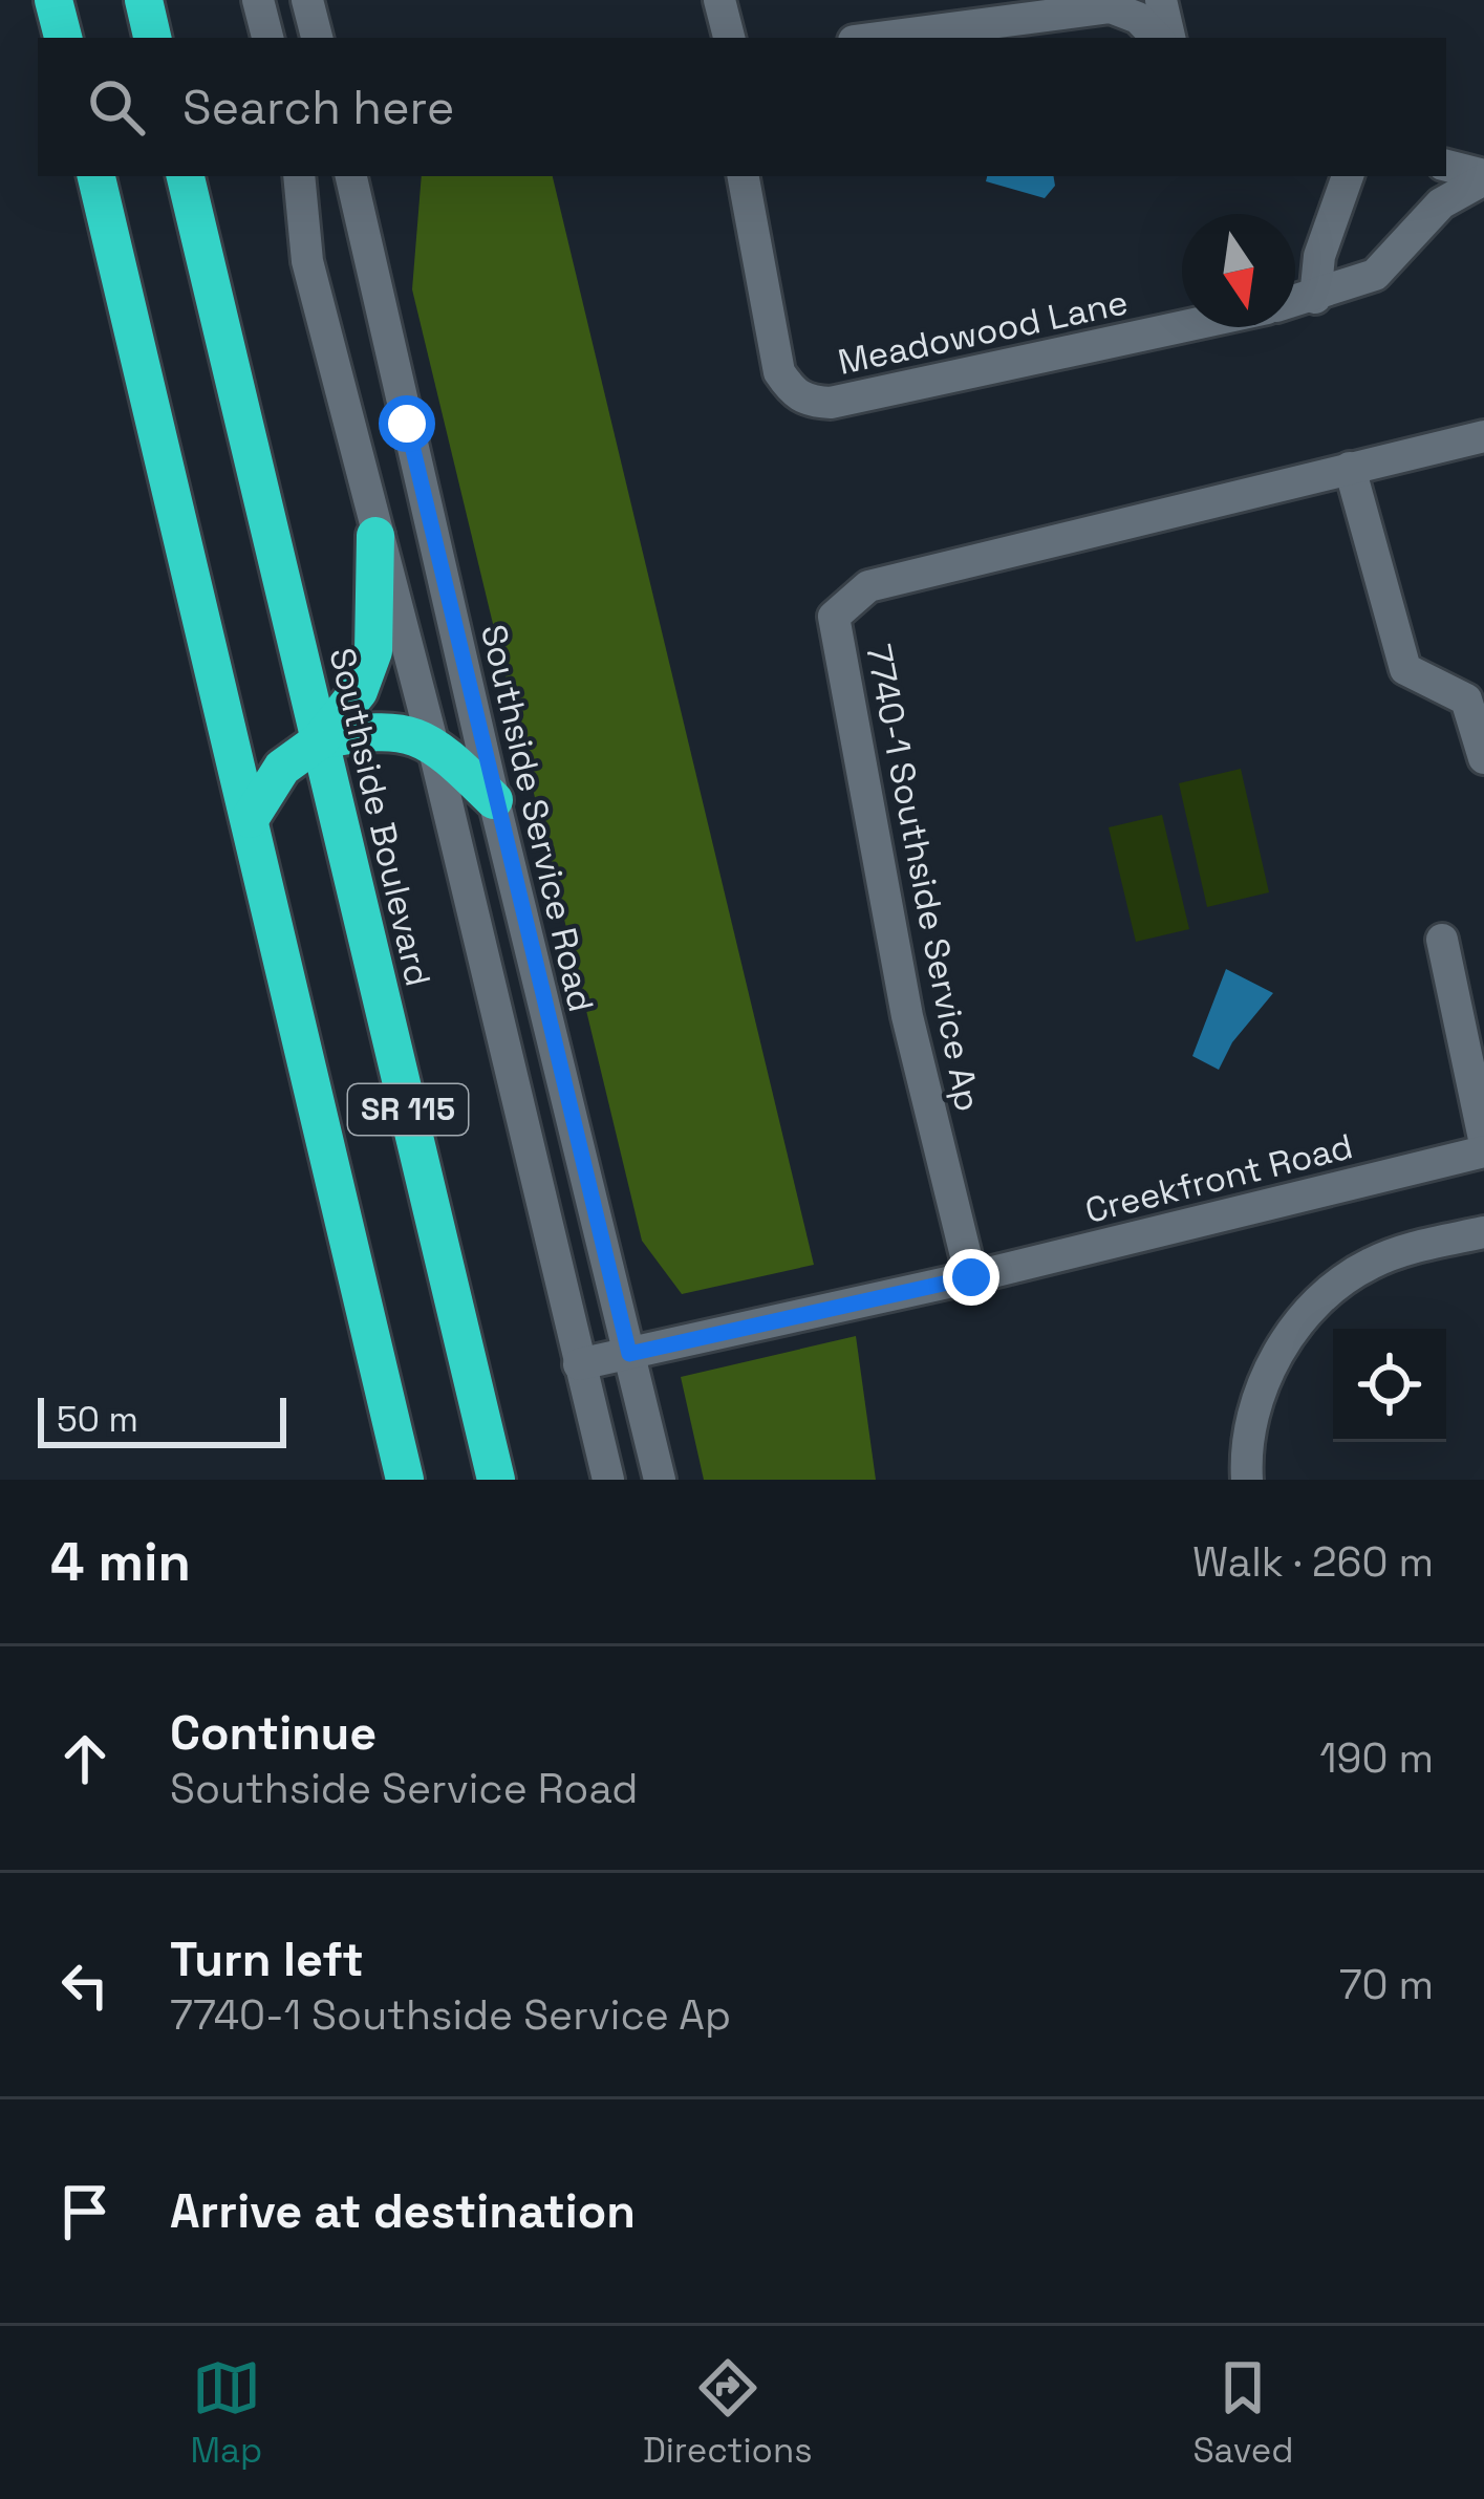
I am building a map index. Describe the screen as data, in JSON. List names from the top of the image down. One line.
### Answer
{"streets":{"highway":["Southside Boulevard","SR 115"],"street":["Meadowood Lane","Southside Service Road","7740-1 Southside Service Ap","Creekfront Road"]},"crossings":[["7740-1 Southside Service Ap","Creekfront Road"]],"scale_bar":"50 m","north":"bottom","page":{"search":"Search here","scale":"50 m","heading":["4 min","Walk · 260 m"],"list":[["Continue","Southside Service Road","190 m"],["Turn left","7740-1 Southside Service Ap","70 m"],"Arrive at destination"],"nav":["Map","Directions","Saved"]}}
